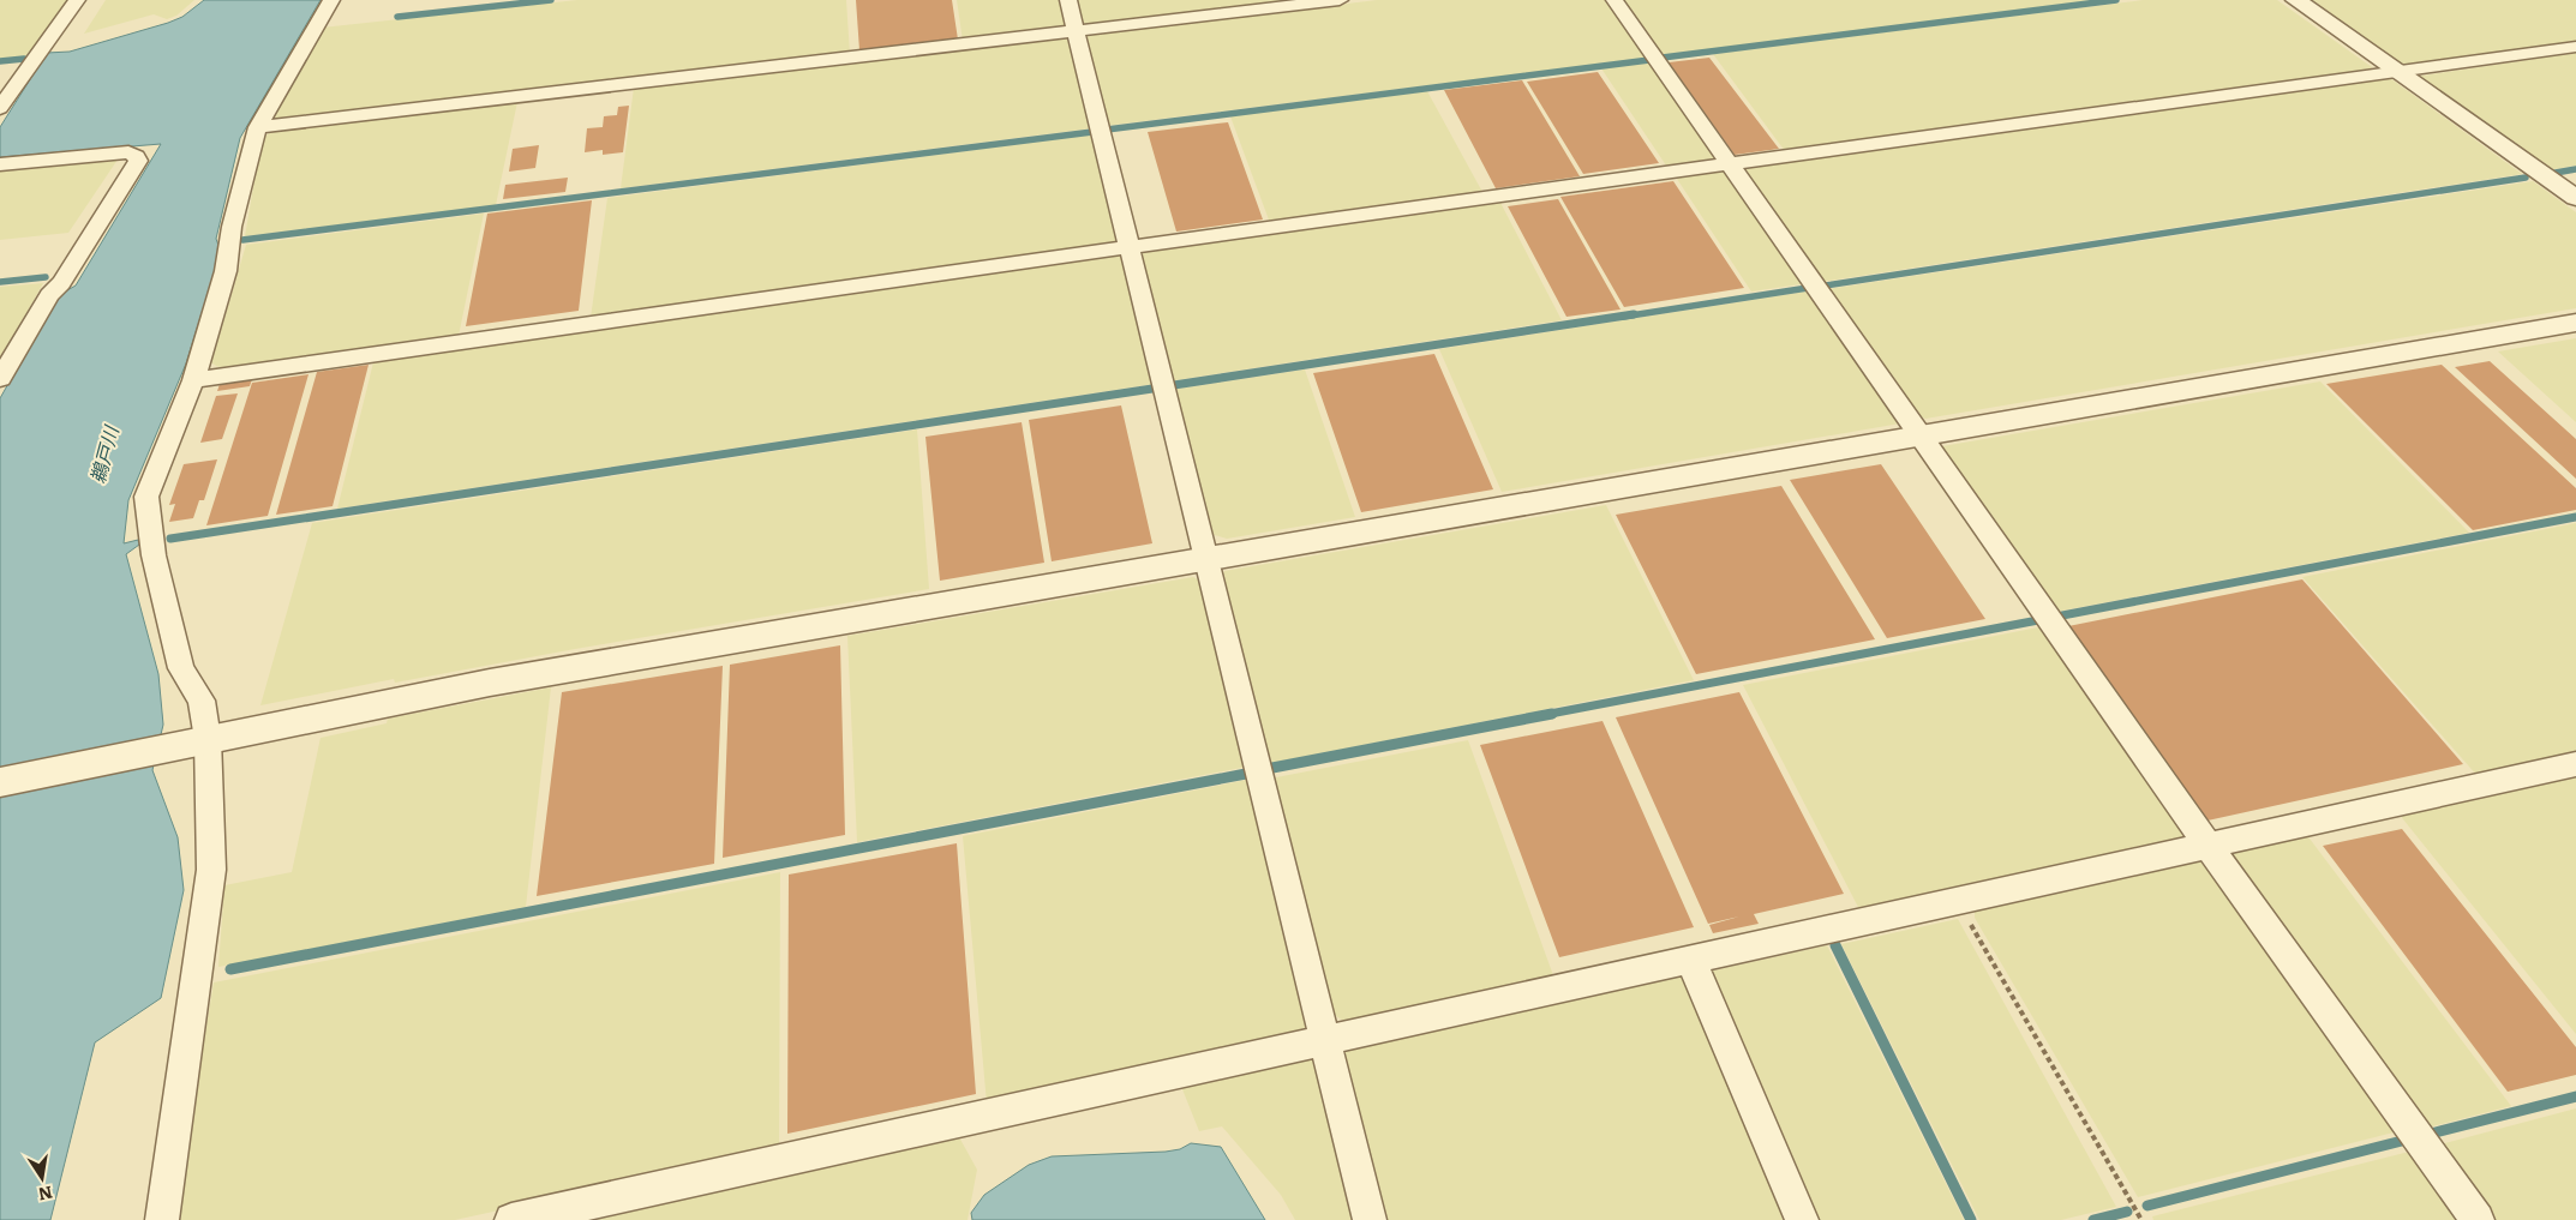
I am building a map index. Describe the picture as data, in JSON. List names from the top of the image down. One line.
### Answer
{"water":["鵜戸川"],"north":"bottom"}
